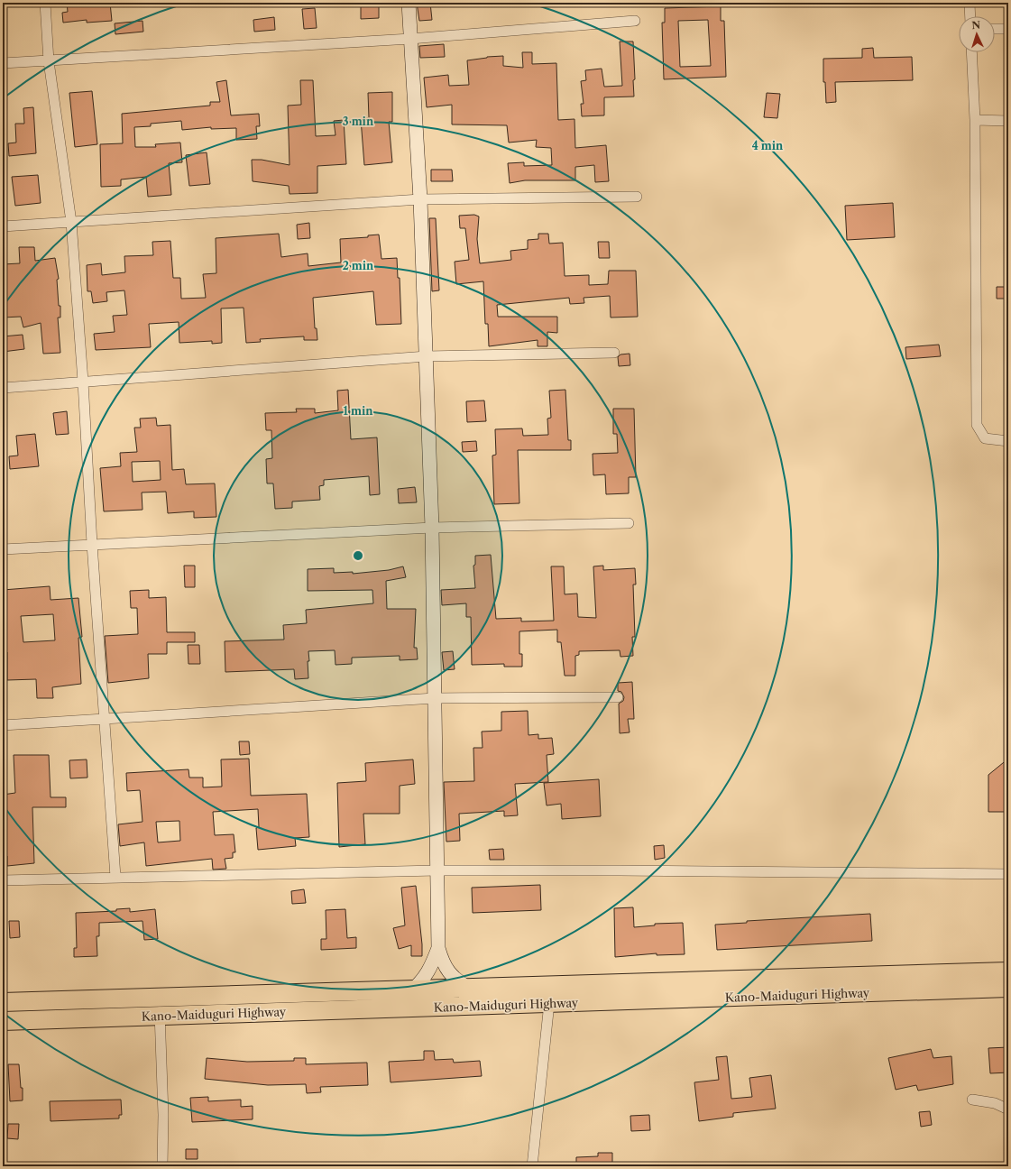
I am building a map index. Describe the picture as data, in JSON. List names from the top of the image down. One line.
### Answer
{"streets":{"highway":["Kano-Maiduguri Highway"]},"north":"top","rings":["3 min","4 min","2 min","1 min"]}
